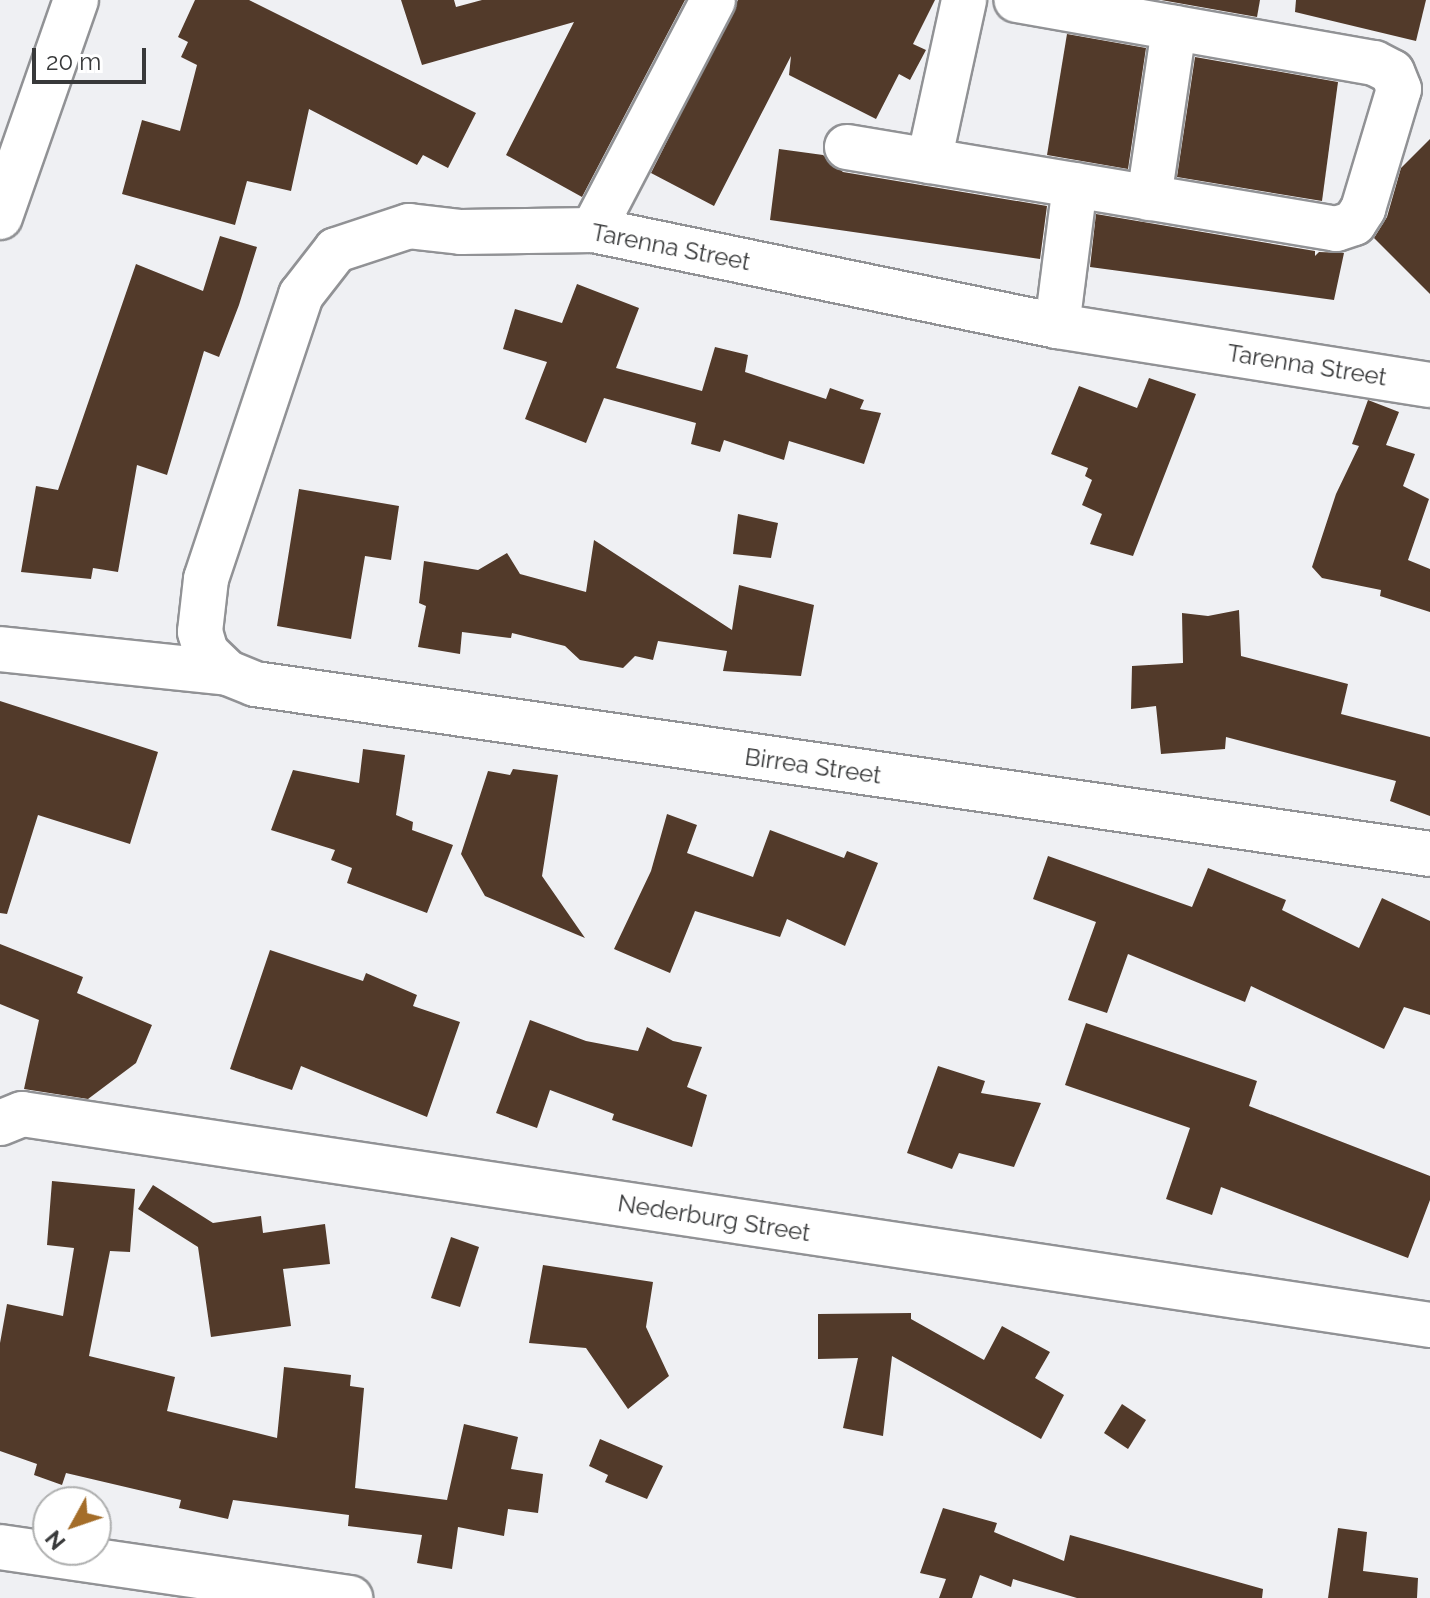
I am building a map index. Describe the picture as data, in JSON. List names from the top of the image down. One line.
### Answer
{"streets":{"street":["Tarenna Street","Birrea Street","Nederburg Street"]},"crossings":[["Tarenna Street","Birrea Street"]],"scale_bar":"20 m","north":"bottom left"}
